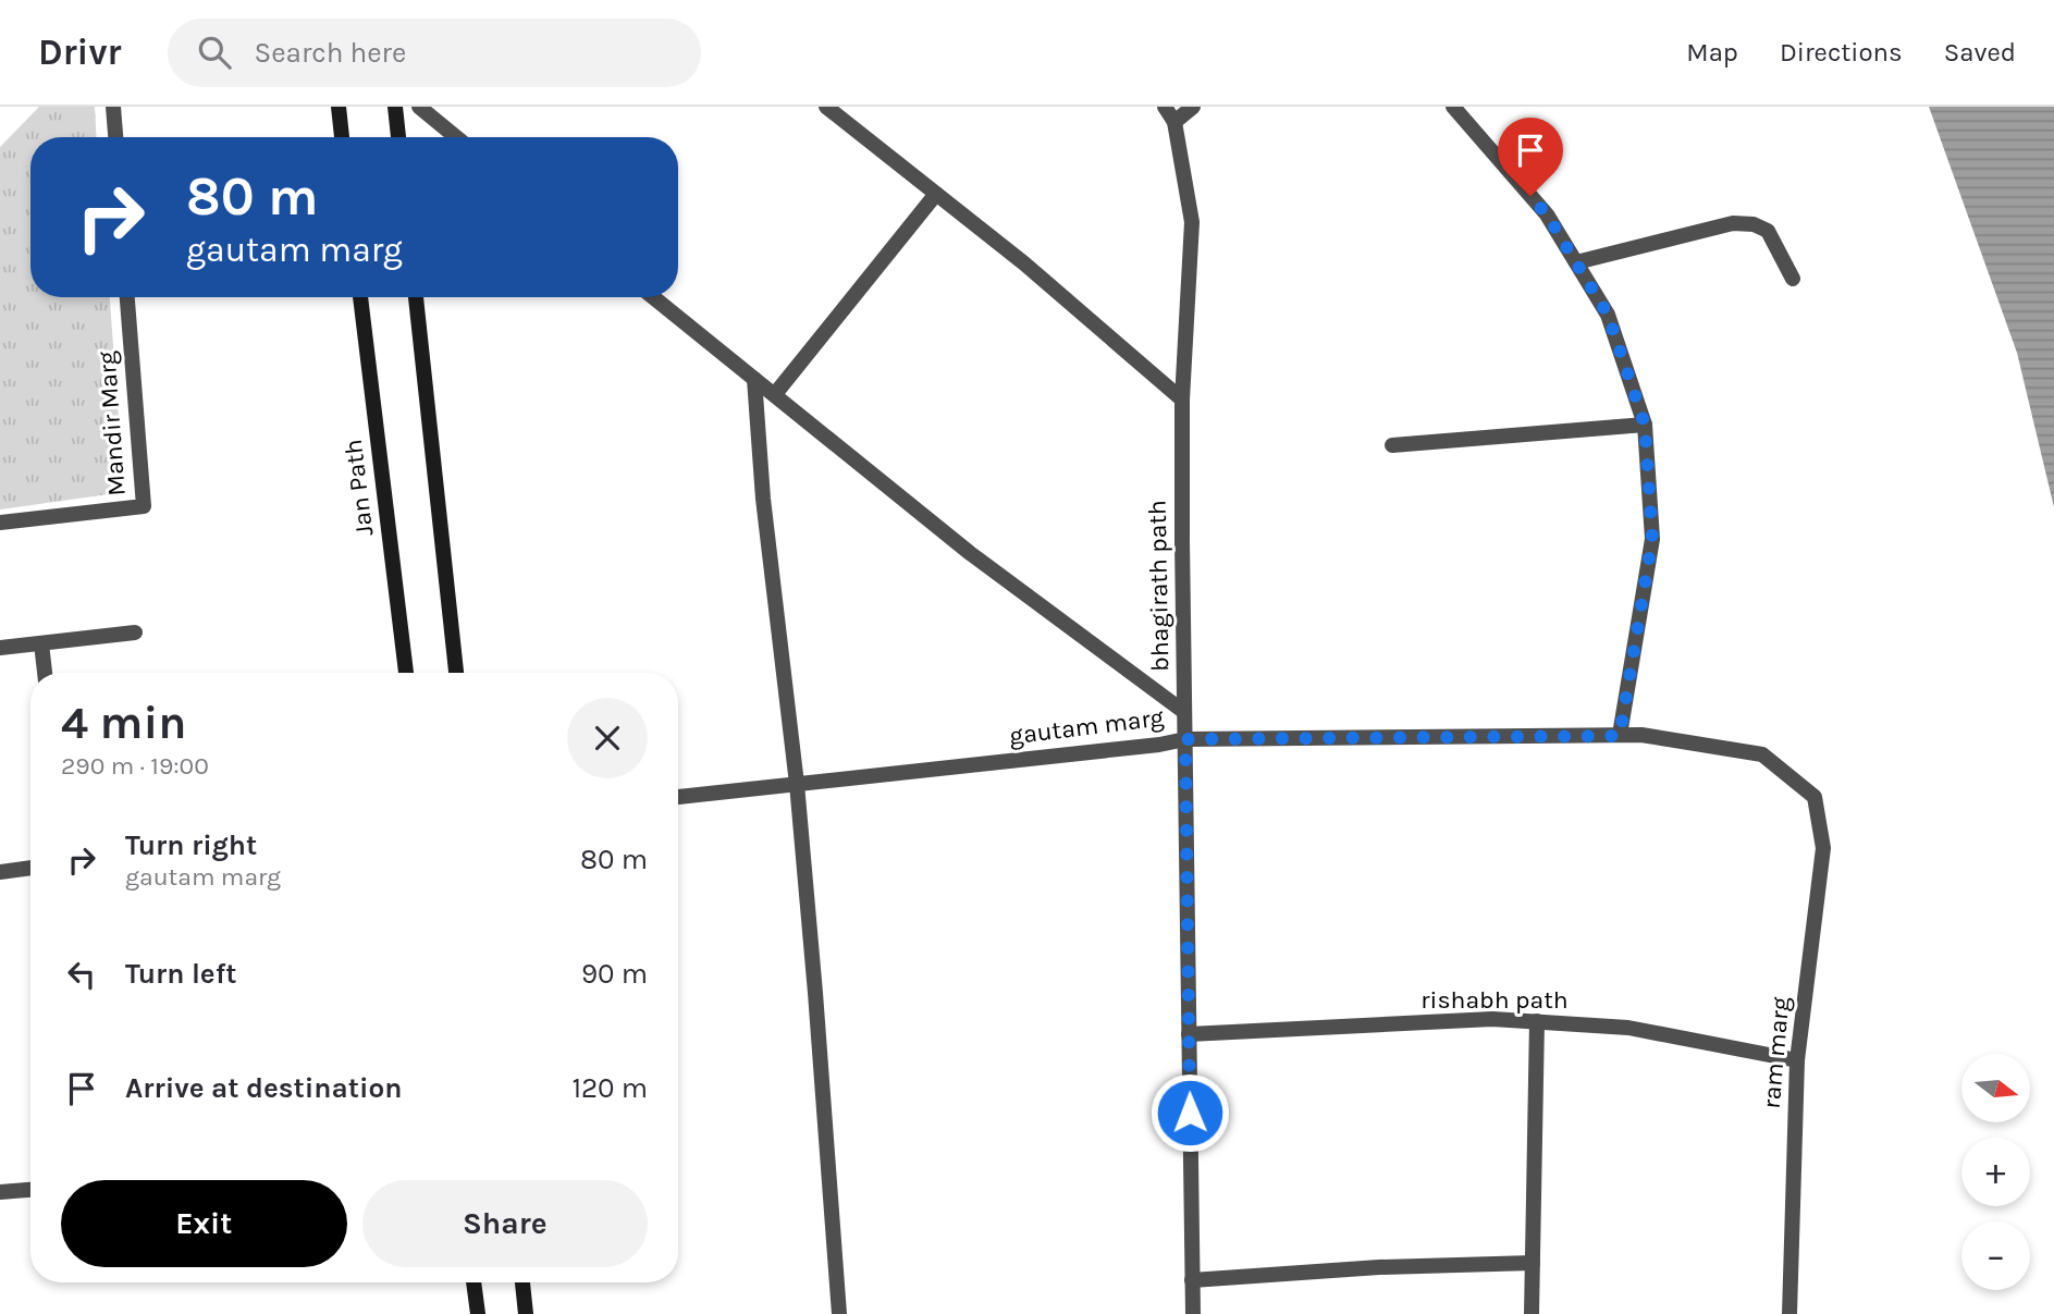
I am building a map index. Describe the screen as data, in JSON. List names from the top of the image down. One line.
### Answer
{"streets":{"street":["Mandir Marg","Jan Path","bhagirath path","gautam marg","rishabh path","ram marg"]},"crossings":[["bhagirath path","gautam marg"],["bhagirath path","rishabh path"],["gautam marg","ram marg"],["rishabh path","ram marg"]],"north":"right","page":{"header":"Drivr","search":"Search here","nav":["Map","Directions","Saved"],"turn":["80 m","gautam marg"],"heading":["4 min","290 m · 19:00"],"list":[{"name":"Turn right","note":"gautam marg","value":"80 m"},{"name":"Turn left","value":"90 m"},{"name":"Arrive at destination","value":"120 m"}],"map_buttons":["+","−"],"buttons":["Exit","Share"]}}
